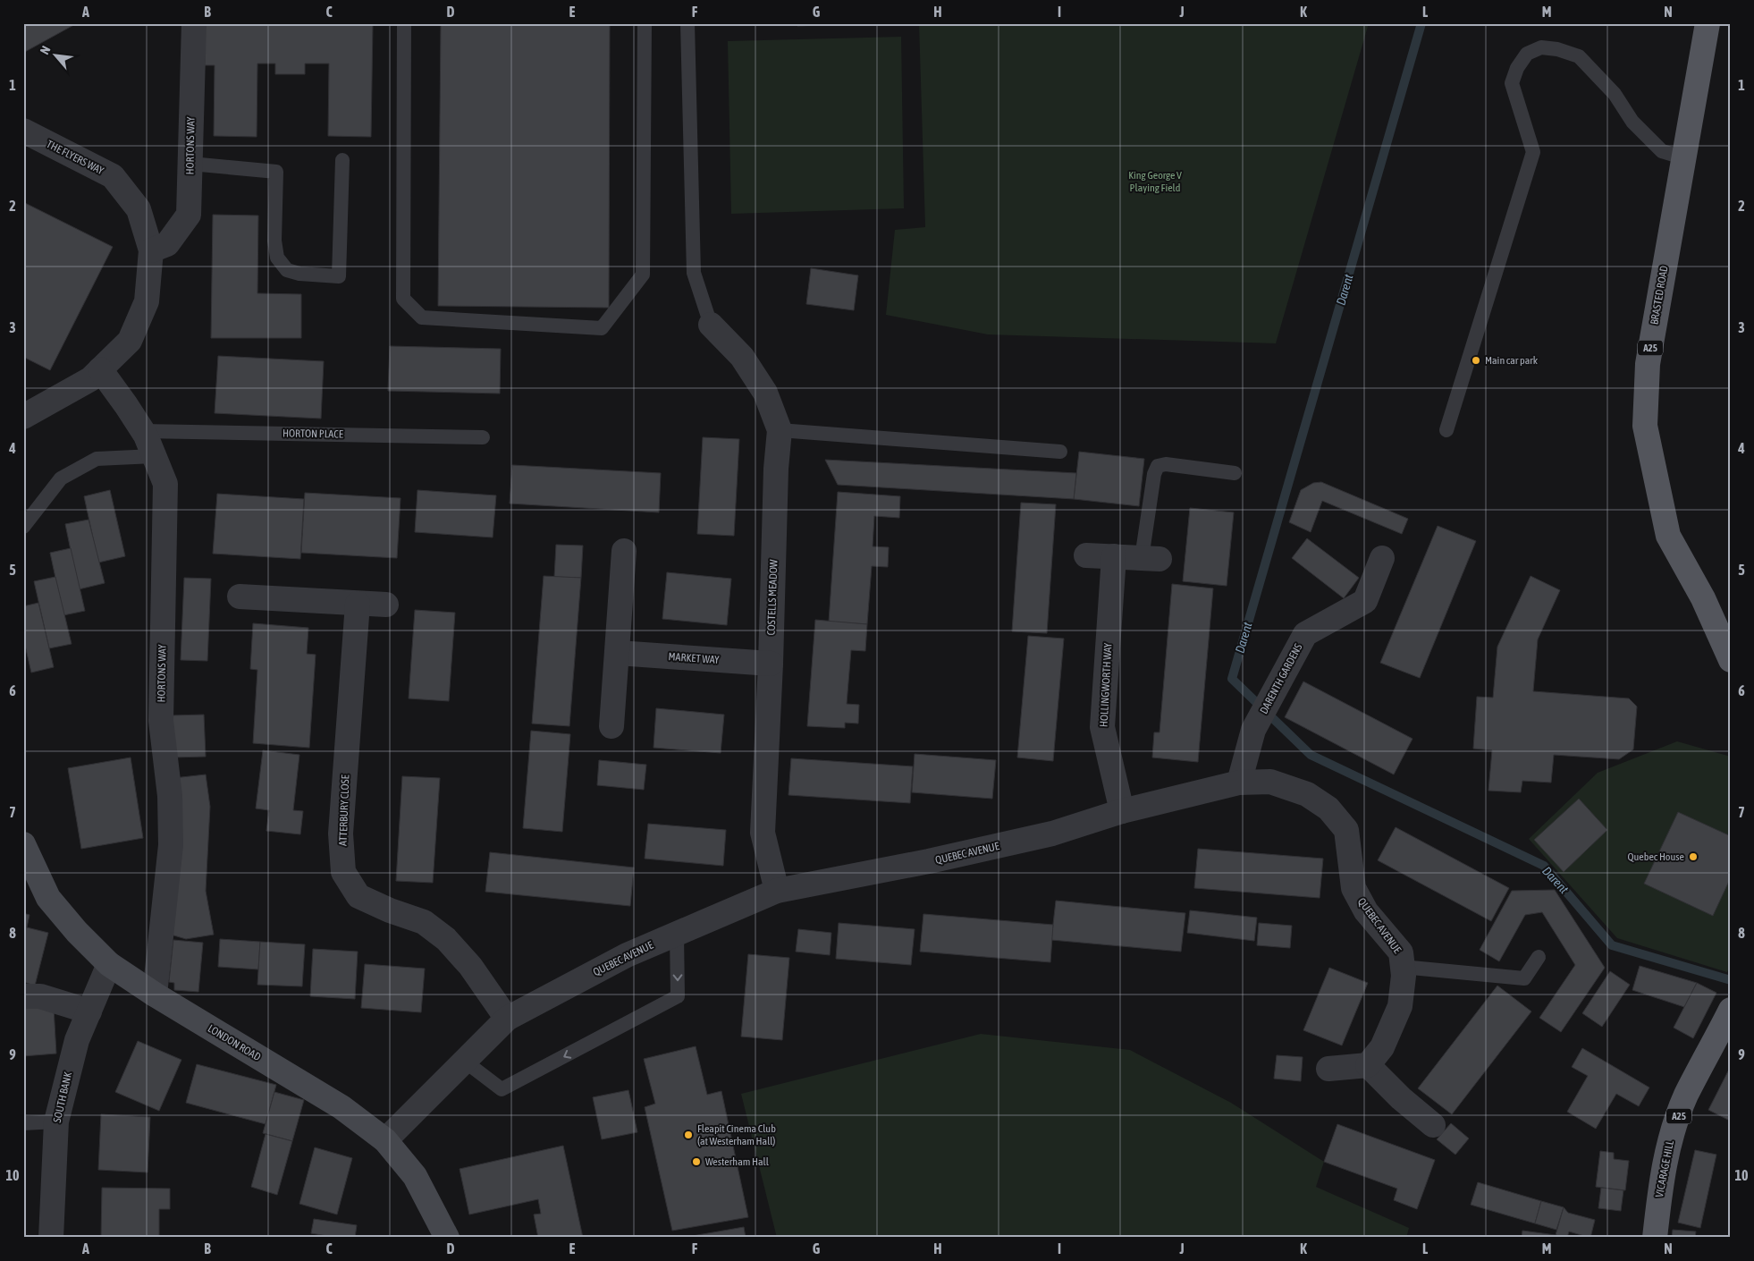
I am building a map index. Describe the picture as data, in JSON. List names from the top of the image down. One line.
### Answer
{"streets":{"main road":["BRASTED ROAD","A25","VICARAGE HILL"],"street":["HORTONS WAY","THE FLYERS WAY","COSTELLS MEADOW","MARKET WAY","DARENTH GARDENS","HOLLINGWORTH WAY","ATTERBURY CLOSE","QUEBEC AVENUE","LONDON ROAD","SOUTH BANK"],"lane":["HORTON PLACE"]},"crossings":[["HORTONS WAY","THE FLYERS WAY"],["HORTONS WAY","HORTON PLACE"],["HORTONS WAY","LONDON ROAD"],["COSTELLS MEADOW","MARKET WAY"],["COSTELLS MEADOW","QUEBEC AVENUE"],["DARENTH GARDENS","QUEBEC AVENUE"],["HOLLINGWORTH WAY","QUEBEC AVENUE"],["ATTERBURY CLOSE","QUEBEC AVENUE"],["QUEBEC AVENUE","LONDON ROAD"],["LONDON ROAD","SOUTH BANK"]],"water":["Darent"],"parks":["King George V Playing Field"],"places":["Main car park","Quebec House","Fleapit Cinema Club (at Westerham Hall)","Westerham Hall"],"north":"top left","grid":{"columns":["A","B","C","D","E","F","G","H","I","J","K","L","M","N"],"rows":["1","2","3","4","5","6","7","8","9","10"]}}
